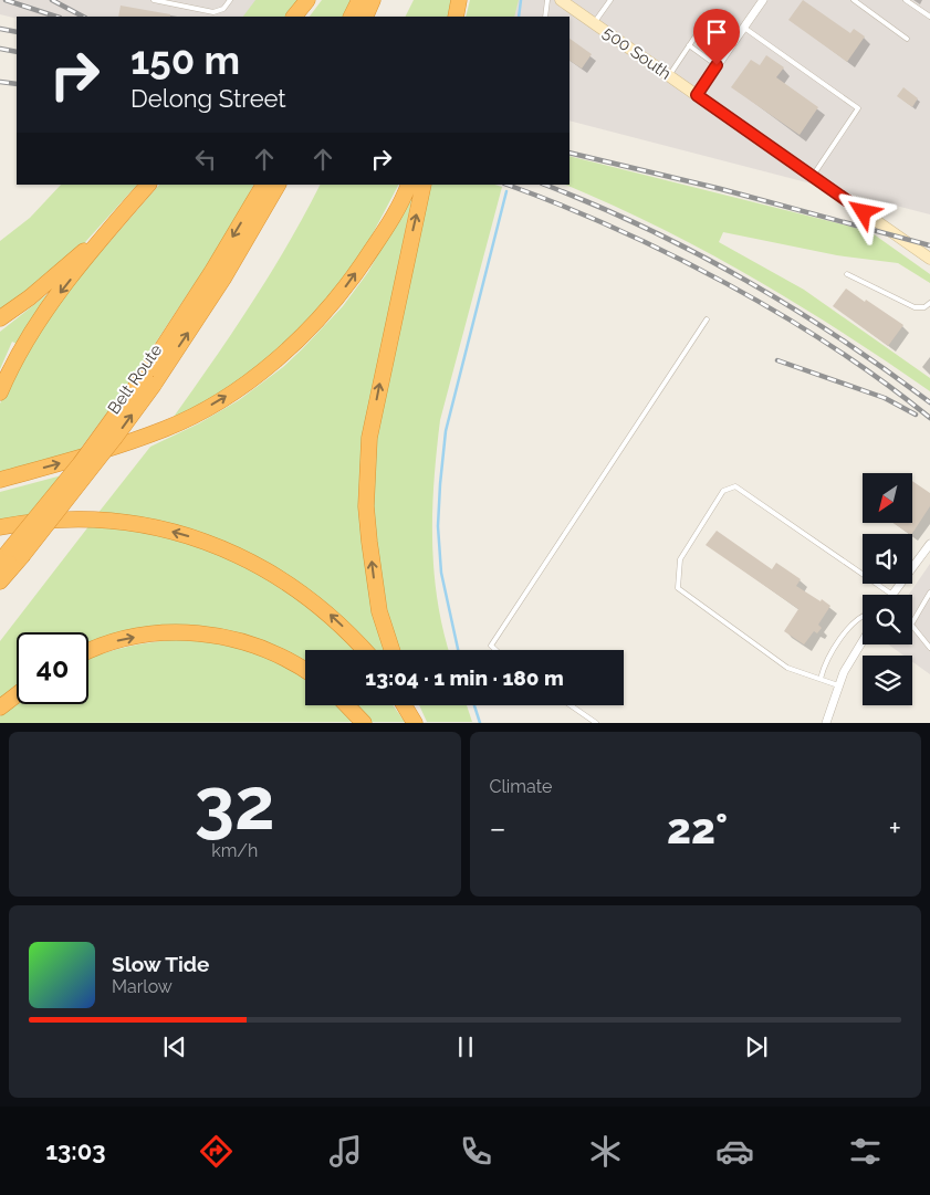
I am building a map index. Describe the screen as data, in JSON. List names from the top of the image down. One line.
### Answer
{"streets":{"highway":["Belt Route"],"street":["500 South"]},"north":"bottom left","page":{"turn":["150 m","Delong Street"],"limit":"40","trip":"13:04 · 1 min · 180 m","tile":[["32","km/h"],"Climate"],"heat":["−","22°","+"],"song":["Slow Tide","Marlow"],"tabs":"13:03"}}
